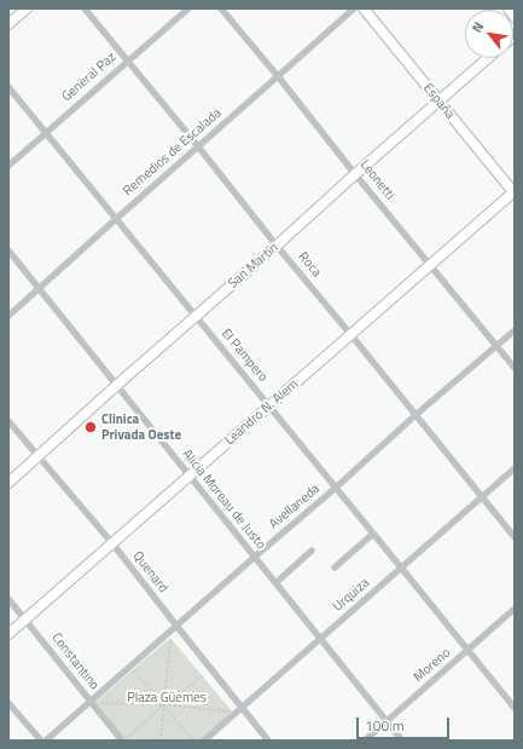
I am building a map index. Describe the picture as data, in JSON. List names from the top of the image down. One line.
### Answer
{"streets":{"main road":["España","San Martín","Leandro N. Alem"],"street":["General Paz","Remedios de Escalada","Leonetti","Roca","El Pampero","Alicia Moreau de Justo","Avellaneda","Quenard","Urquiza","Constantino","Moreno"]},"crossings":[["General Paz","Roca"],["General Paz","El Pampero"],["España","San Martín"],["España","Leandro N. Alem"],["Remedios de Escalada","Leonetti"],["Remedios de Escalada","Roca"],["Remedios de Escalada","El Pampero"],["Remedios de Escalada","Alicia Moreau de Justo"],["Leonetti","San Martín"],["Leonetti","Leandro N. Alem"],["Leonetti","Avellaneda"],["Roca","San Martín"],["Roca","Leandro N. Alem"],["Roca","Avellaneda"],["Roca","Urquiza"],["San Martín","El Pampero"],["San Martín","Alicia Moreau de Justo"],["San Martín","Quenard"],["El Pampero","Leandro N. Alem"],["El Pampero","Avellaneda"],["El Pampero","Urquiza"],["El Pampero","Moreno"],["Leandro N. Alem","Alicia Moreau de Justo"],["Leandro N. Alem","Quenard"],["Leandro N. Alem","Constantino"],["Alicia Moreau de Justo","Avellaneda"],["Alicia Moreau de Justo","Urquiza"],["Alicia Moreau de Justo","Moreno"],["Avellaneda","Quenard"],["Avellaneda","Constantino"],["Quenard","Urquiza"]],"parks":["Plaza Güemes"],"places":["Clinica Privada Oeste"],"scale_bar":"100 m","north":"top left"}
